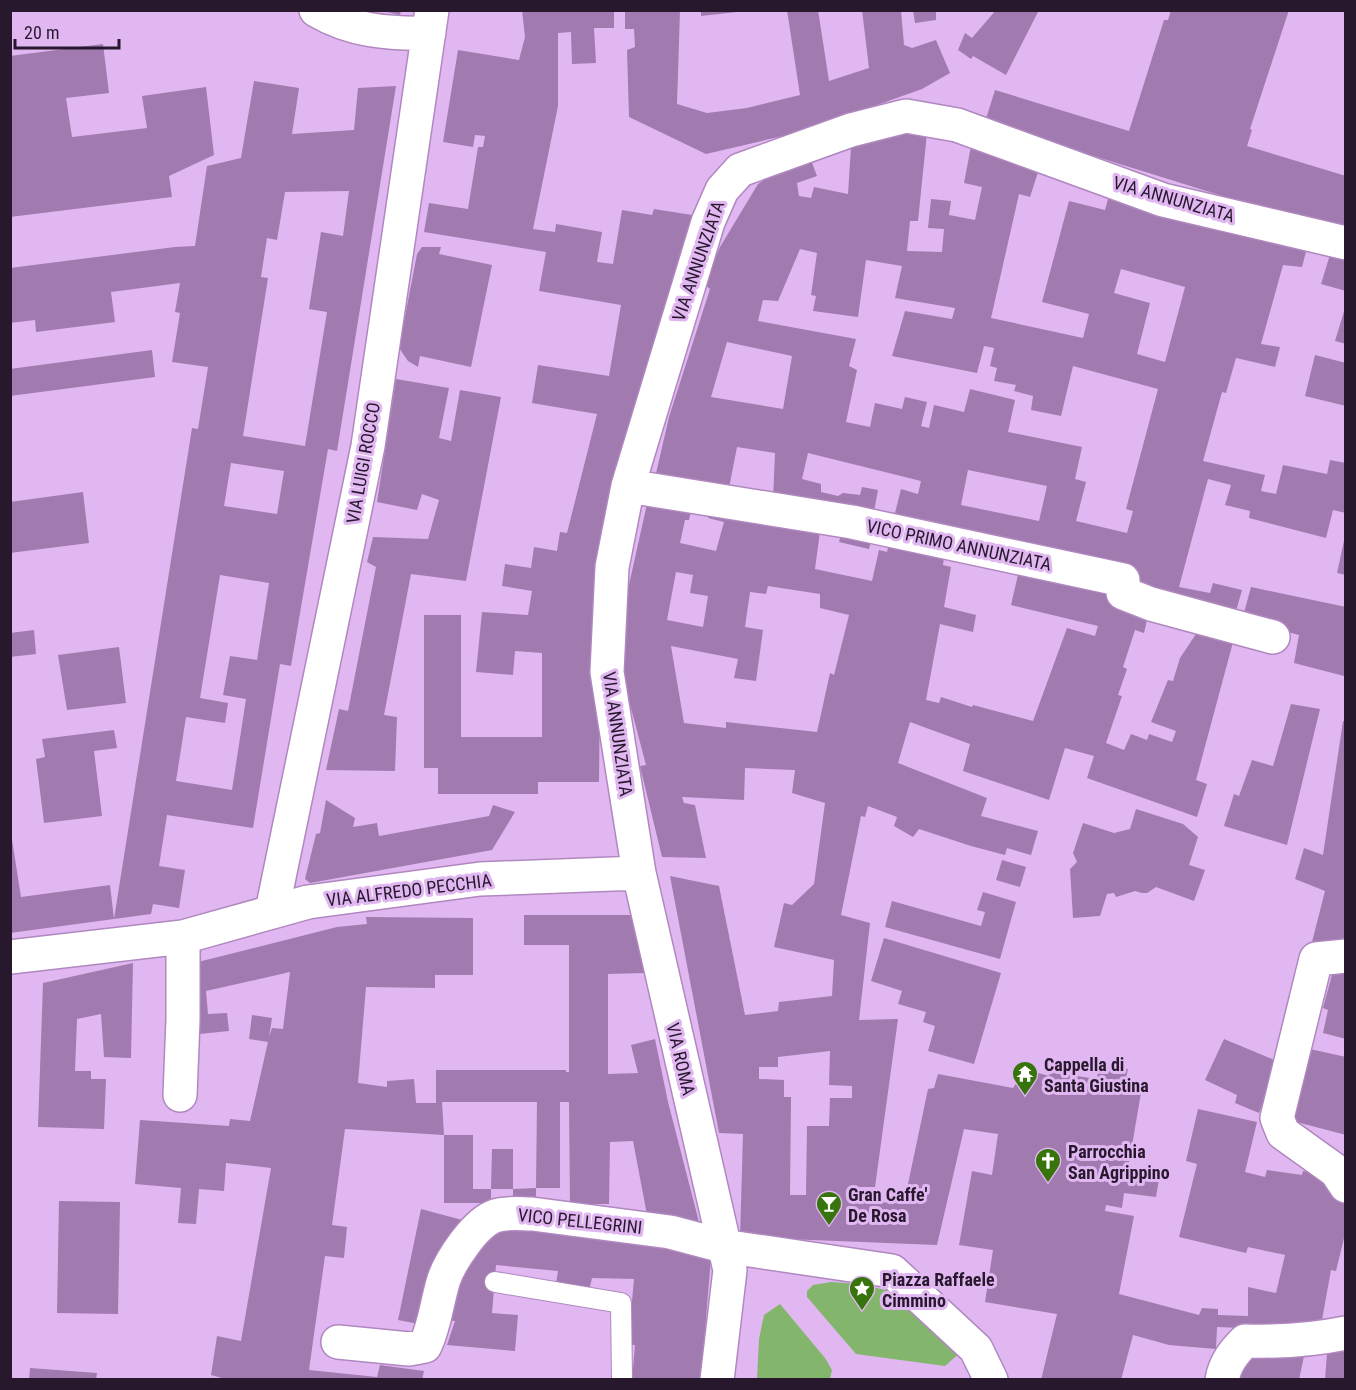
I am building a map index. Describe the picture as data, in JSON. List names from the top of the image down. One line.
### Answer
{"streets":{"street":["VIA ANNUNZIATA","VIA LUIGI ROCCO","VICO PRIMO ANNUNZIATA","VIA ALFREDO PECCHIA","VIA ROMA","VICO PELLEGRINI"]},"crossings":[["VIA ANNUNZIATA","VICO PRIMO ANNUNZIATA"],["VIA ANNUNZIATA","VIA ALFREDO PECCHIA"],["VIA ANNUNZIATA","VIA ROMA"],["VIA LUIGI ROCCO","VIA ALFREDO PECCHIA"],["VIA ALFREDO PECCHIA","VIA ROMA"],["VIA ROMA","VICO PELLEGRINI"]],"places":{"temple":["Cappella di Santa Giustina"],"church":["Parrocchia San Agrippino"],"bar":["Gran Caffe' De Rosa"],"place":["Piazza Raffaele Cimmino"]},"scale_bar":"20 m"}
